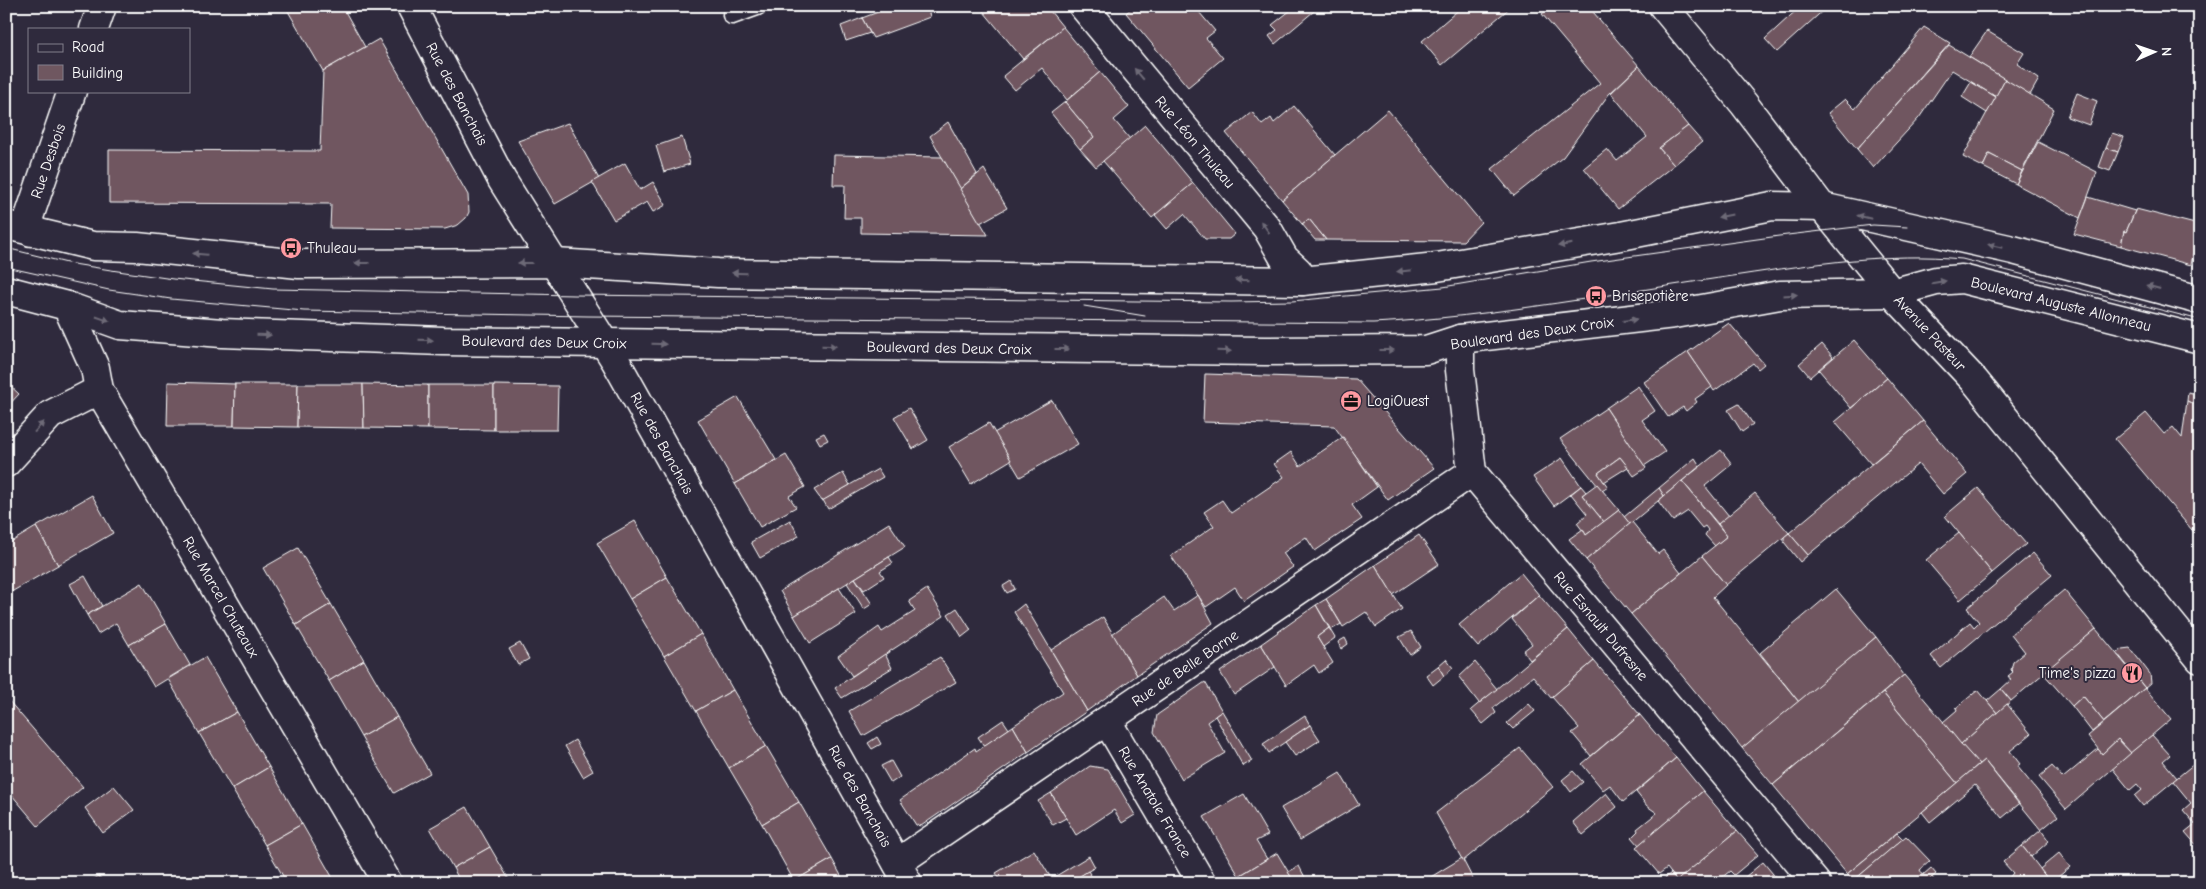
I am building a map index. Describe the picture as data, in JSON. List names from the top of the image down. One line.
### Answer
{"streets":{"street":["Rue des Banchais","Rue Léon Thuleau","Rue Desbois","Boulevard Auguste Allonneau","Boulevard des Deux Croix","Avenue Pasteur","Rue Marcel Chuteaux","Rue Esnault Dufresne","Rue de Belle Borne","Rue Anatole France"]},"crossings":[["Rue des Banchais","Boulevard des Deux Croix"],["Rue des Banchais","Rue de Belle Borne"],["Boulevard Auguste Allonneau","Boulevard des Deux Croix"],["Boulevard Auguste Allonneau","Avenue Pasteur"],["Boulevard des Deux Croix","Avenue Pasteur"],["Boulevard des Deux Croix","Rue Marcel Chuteaux"],["Rue Esnault Dufresne","Rue de Belle Borne"],["Rue de Belle Borne","Rue Anatole France"]],"one_way":["Rue Léon Thuleau"],"places":{"bus stop":["Thuleau","Brisepotière"],"office":["LogiOuest"],"restaurant":["Time's pizza"]},"legend":["Road","Building"],"north":"right"}
